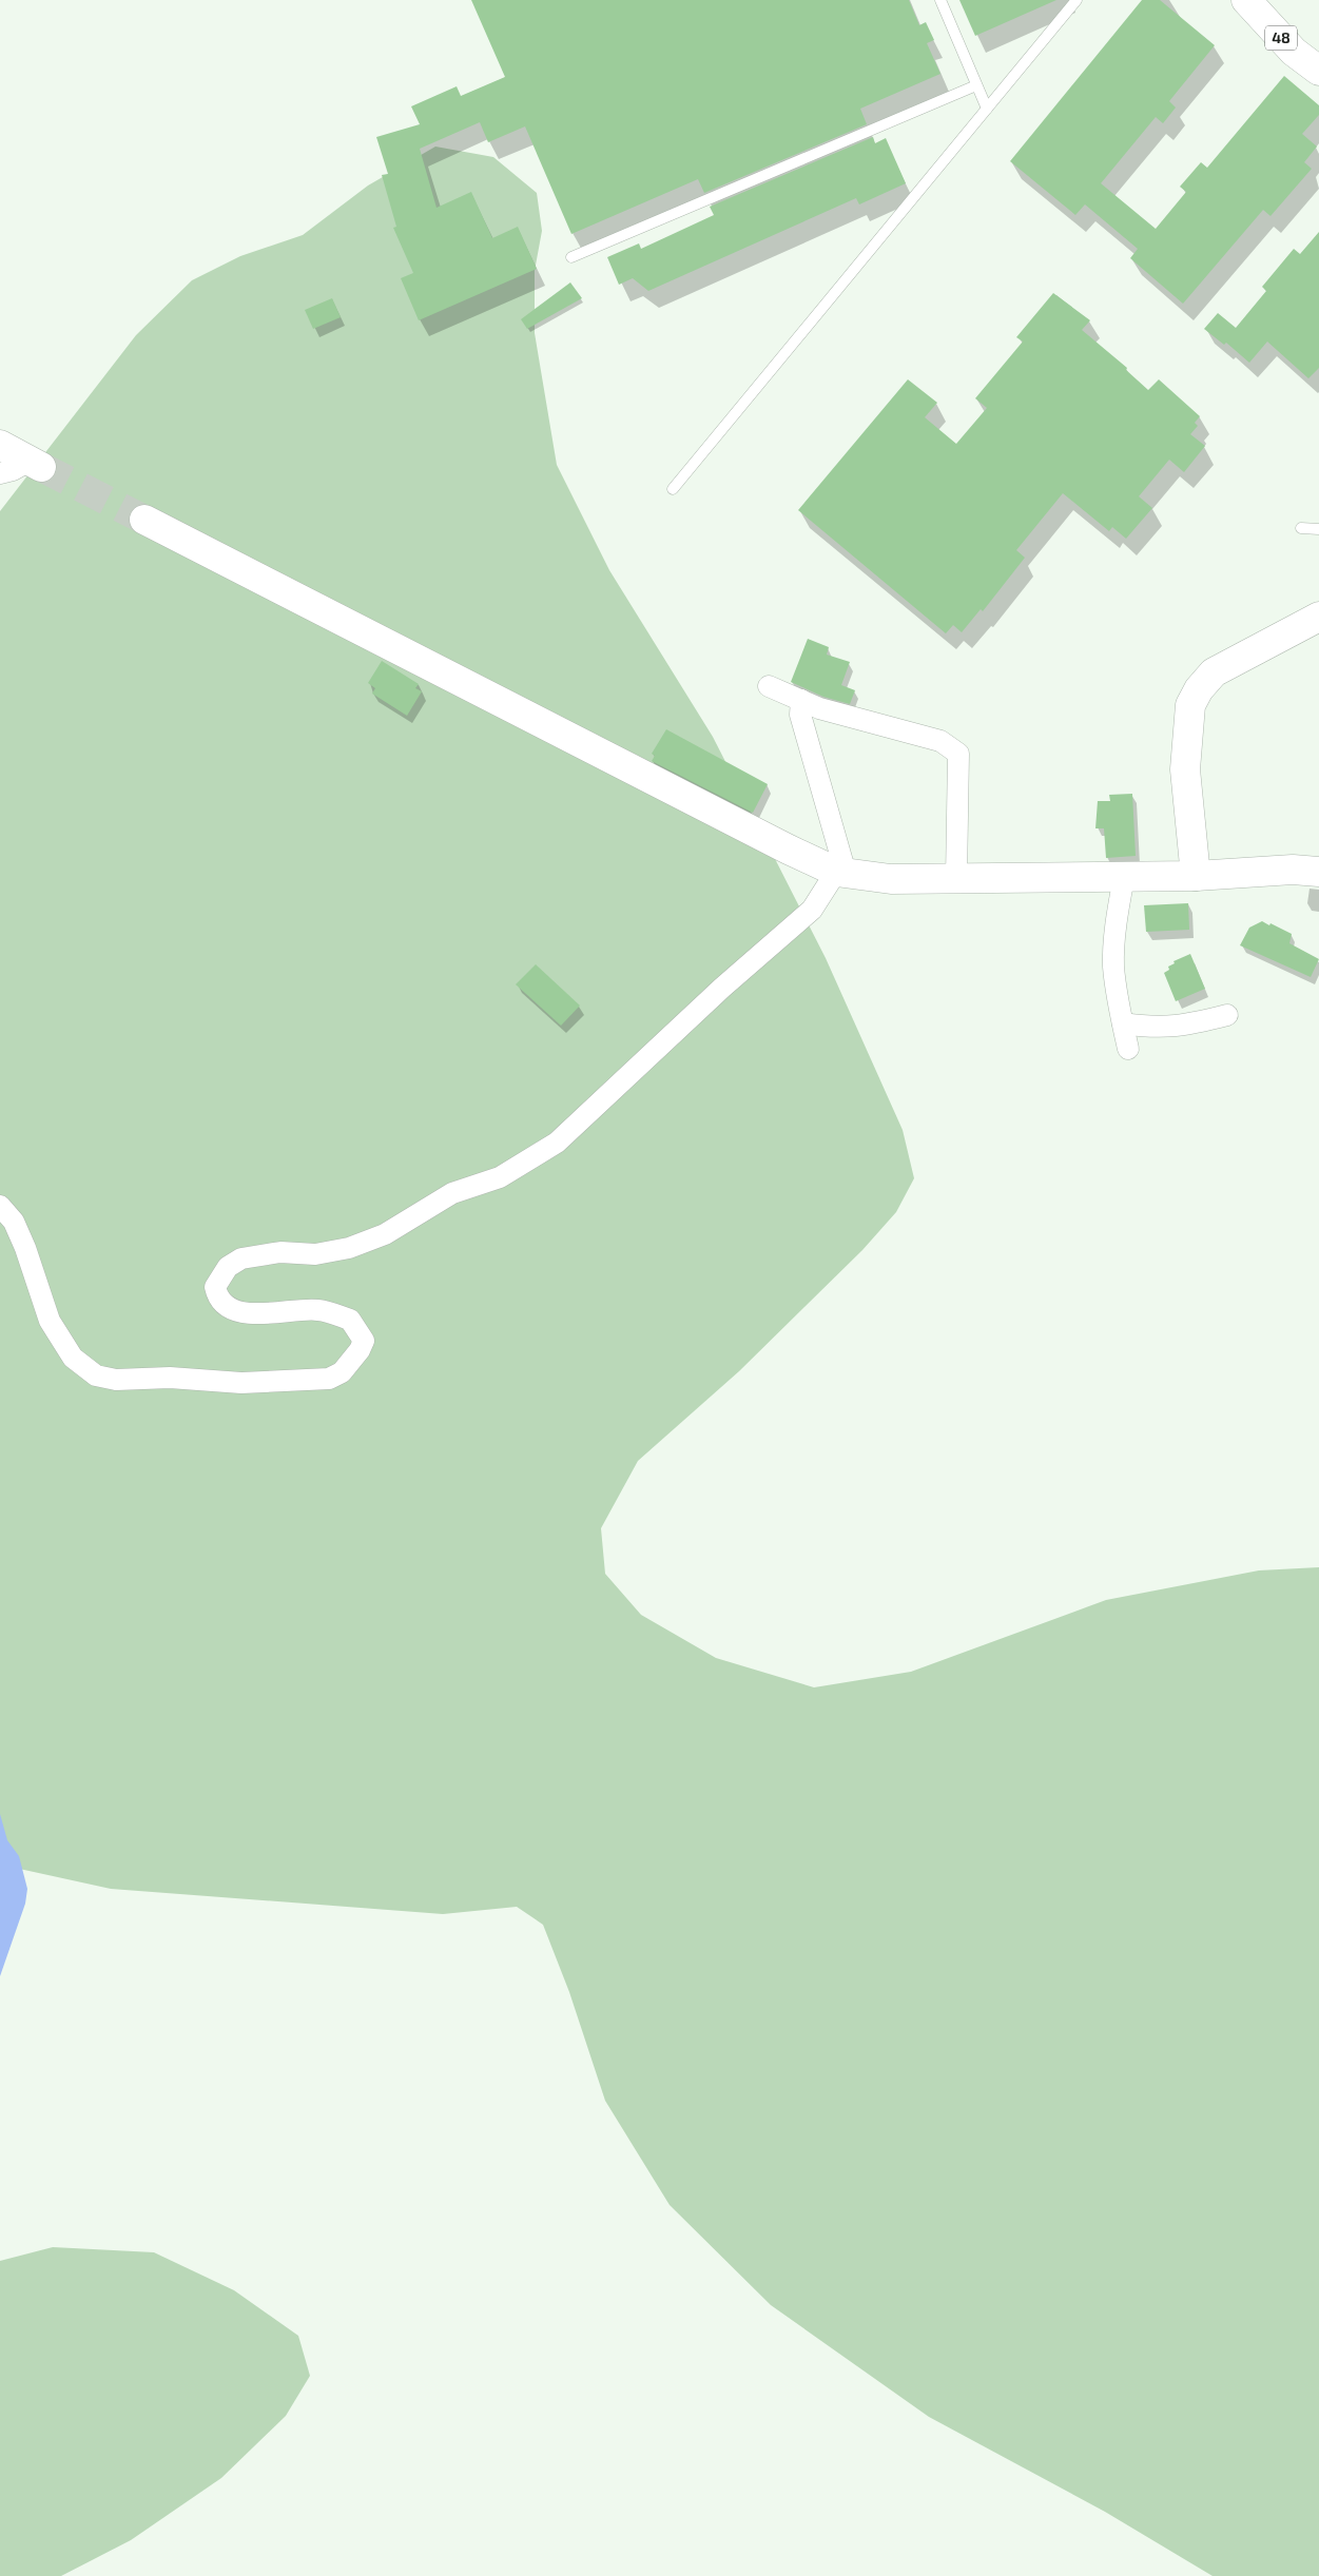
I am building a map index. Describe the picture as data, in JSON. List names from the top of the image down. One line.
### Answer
{"streets":{"street":["48"]}}
